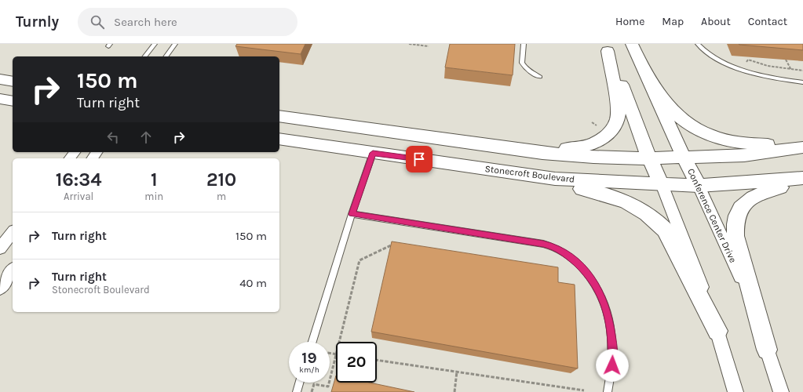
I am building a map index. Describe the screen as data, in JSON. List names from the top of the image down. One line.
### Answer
{"streets":{"main road":["Stonecroft Boulevard","Conference Center Drive"]},"crossings":[["Stonecroft Boulevard","Conference Center Drive"]],"page":{"header":"Turnly","search":"Search here","nav":["Home","Map","About","Contact"],"turn":["150 m","Turn right"],"eta":["16:34","Arrival","1","min","210","m"],"list":[{"name":"Turn right","value":"150 m"},{"name":"Turn right","note":"Stonecroft Boulevard","value":"40 m"}],"speed":"19 km/h","limit":"20"}}
